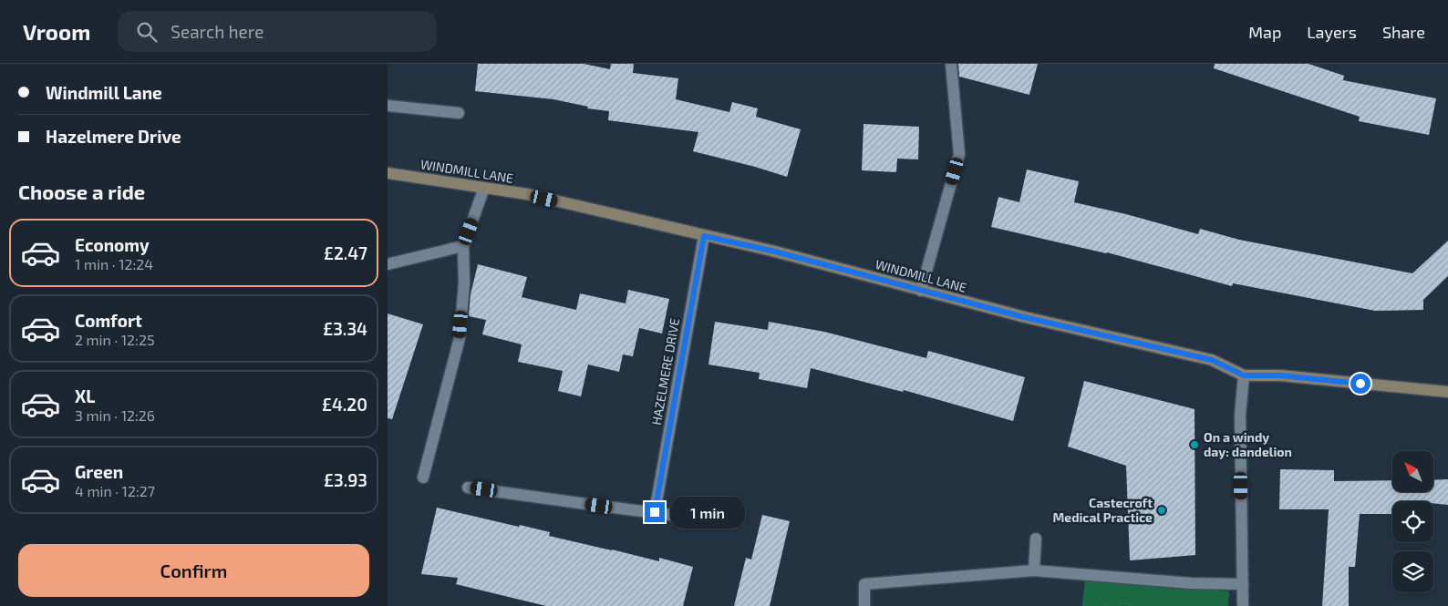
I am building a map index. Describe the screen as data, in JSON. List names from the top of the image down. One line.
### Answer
{"streets":{"street":["WINDMILL LANE","HAZELMERE DRIVE"]},"crossings":[["WINDMILL LANE","HAZELMERE DRIVE"]],"places":["On a windy day: dandelion","Castecroft Medical Practice"],"north":"top left","page":{"header":"Vroom","search":"Search here","nav":["Map","Layers","Share"],"banner":["Windmill Lane","Hazelmere Drive"],"heading":"Choose a ride","list":[{"name":"Economy","note":"1 min · 12:24","value":"£2.47"},{"name":"Comfort","note":"2 min · 12:25","value":"£3.34"},{"name":"XL","note":"3 min · 12:26","value":"£4.20"},{"name":"Green","note":"4 min · 12:27","value":"£3.93"}],"bubble":"1 min","buttons":"Confirm"}}
